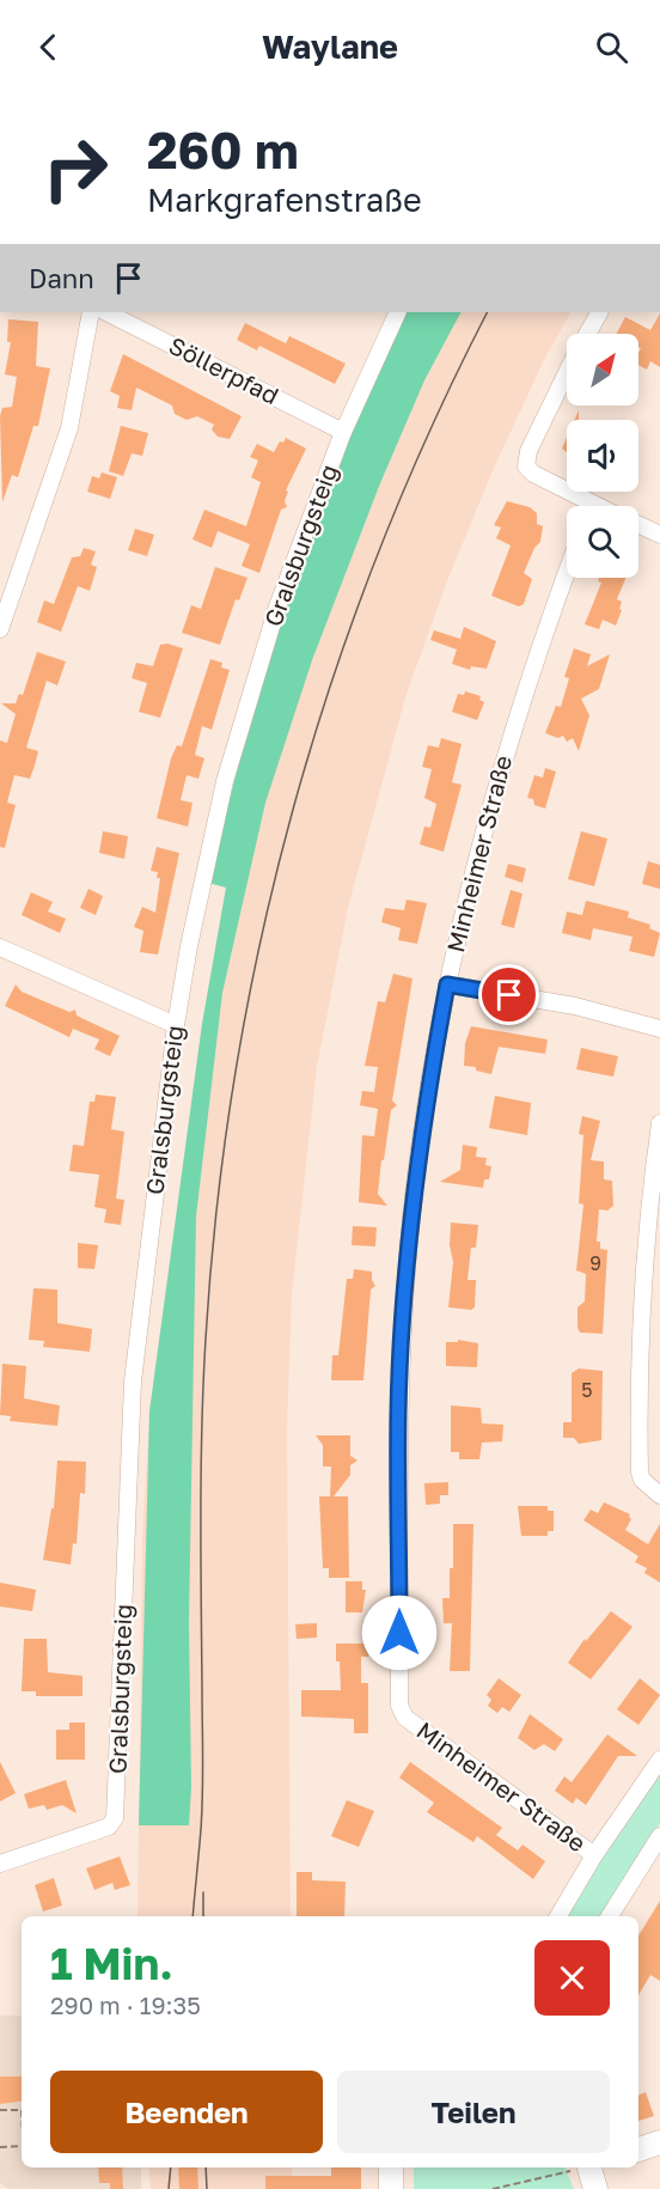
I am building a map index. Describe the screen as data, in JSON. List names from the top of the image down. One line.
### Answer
{"streets":{"street":["Söllerpfad","Gralsburgsteig","Minheimer Straße"]},"crossings":[["Söllerpfad","Gralsburgsteig"]],"house_numbers":["9","5"],"north":"top right","page":{"header":"Waylane","turn":["260 m","Markgrafenstraße"],"then":"Dann","heading":["1 Min.","290 m · 19:35"],"buttons":["Beenden","Teilen"]}}
